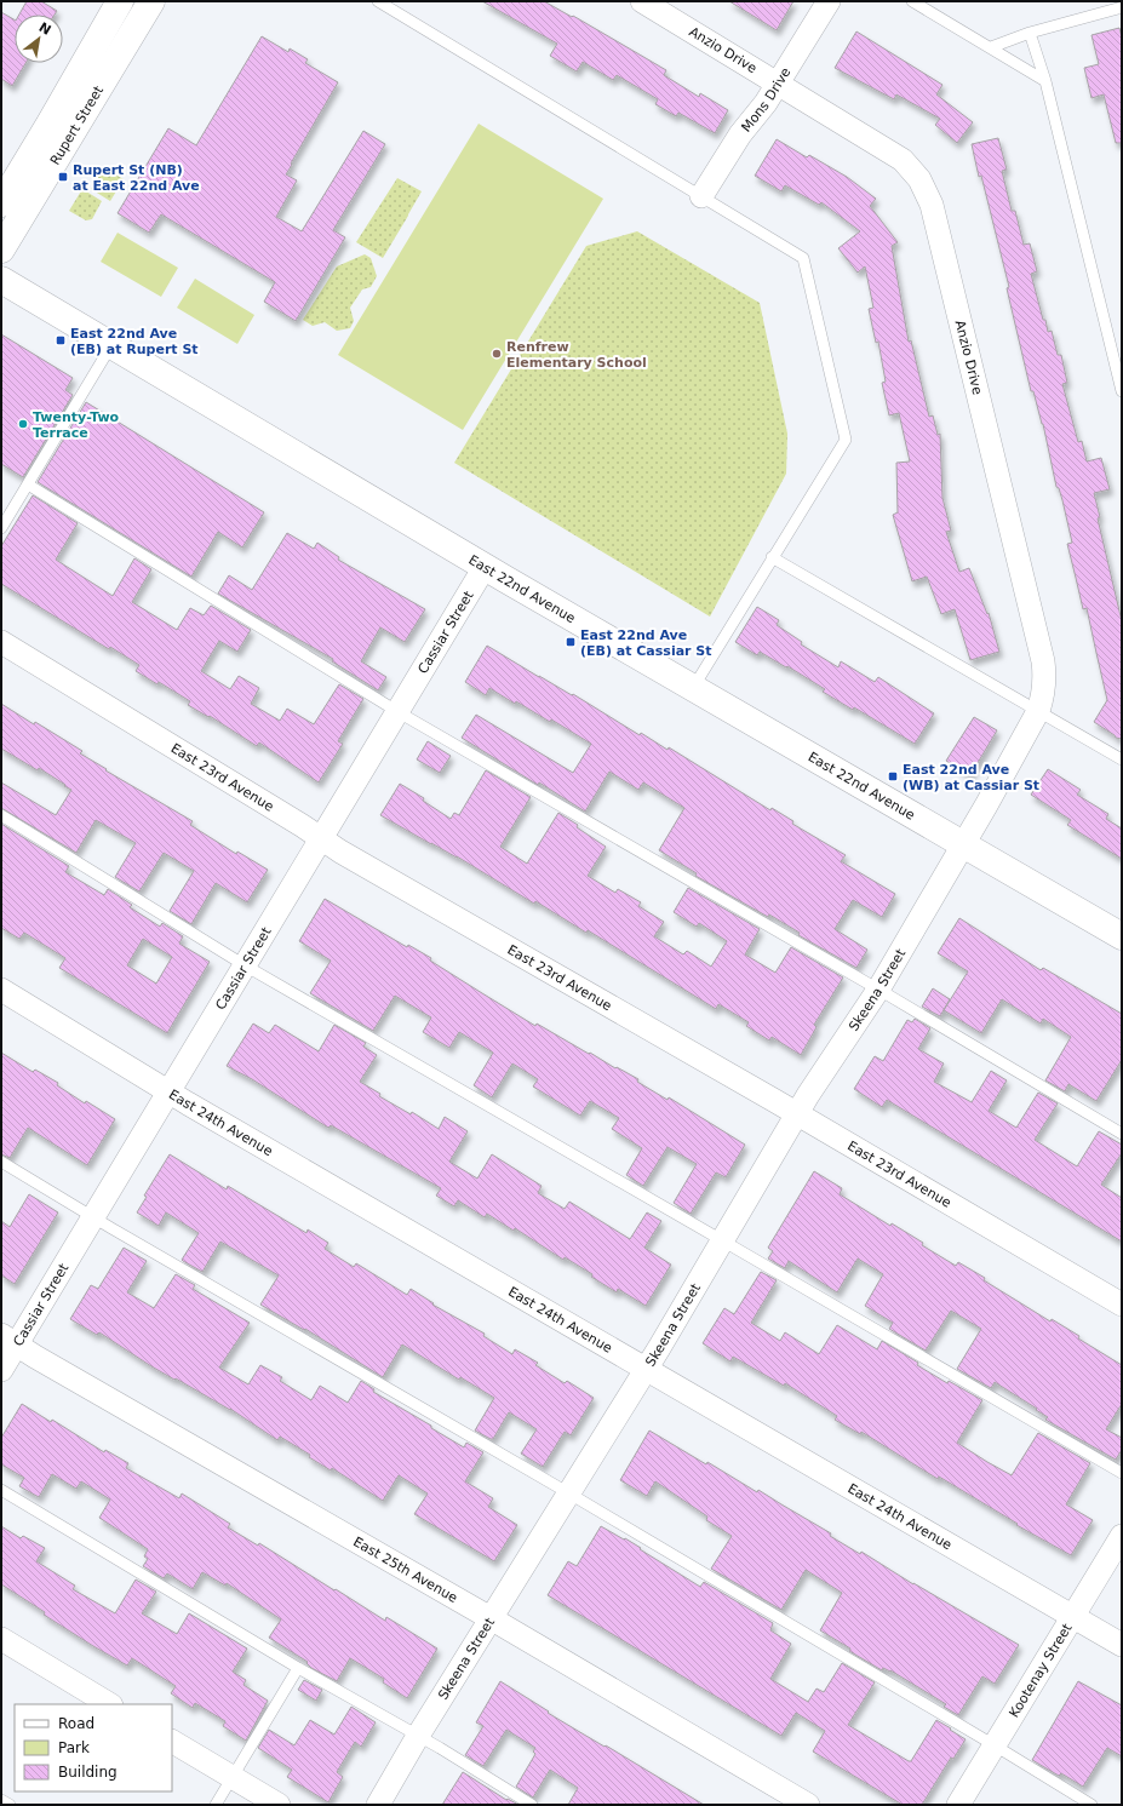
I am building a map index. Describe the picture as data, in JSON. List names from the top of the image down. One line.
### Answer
{"streets":{"street":["Anzio Drive","Mons Drive","Rupert Street","East 22nd Avenue","Cassiar Street","East 23rd Avenue","Skeena Street","East 24th Avenue","East 25th Avenue","Kootenay Street"]},"crossings":[["Anzio Drive","Mons Drive"],["Anzio Drive","East 22nd Avenue"],["Anzio Drive","Skeena Street"],["East 22nd Avenue","Cassiar Street"],["East 22nd Avenue","Skeena Street"],["Cassiar Street","East 23rd Avenue"],["Cassiar Street","East 24th Avenue"],["Cassiar Street","East 25th Avenue"],["East 23rd Avenue","Skeena Street"],["Skeena Street","East 24th Avenue"],["Skeena Street","East 25th Avenue"],["East 24th Avenue","Kootenay Street"]],"places":{"transit":["Rupert St (NB) at East 22nd Ave","East 22nd Ave (EB) at Rupert St","East 22nd Ave (EB) at Cassiar St","East 22nd Ave (WB) at Cassiar St"],"other":["Renfrew Elementary School","Twenty-Two Terrace"]},"legend":["Road","Park","Building"],"north":"top right"}
